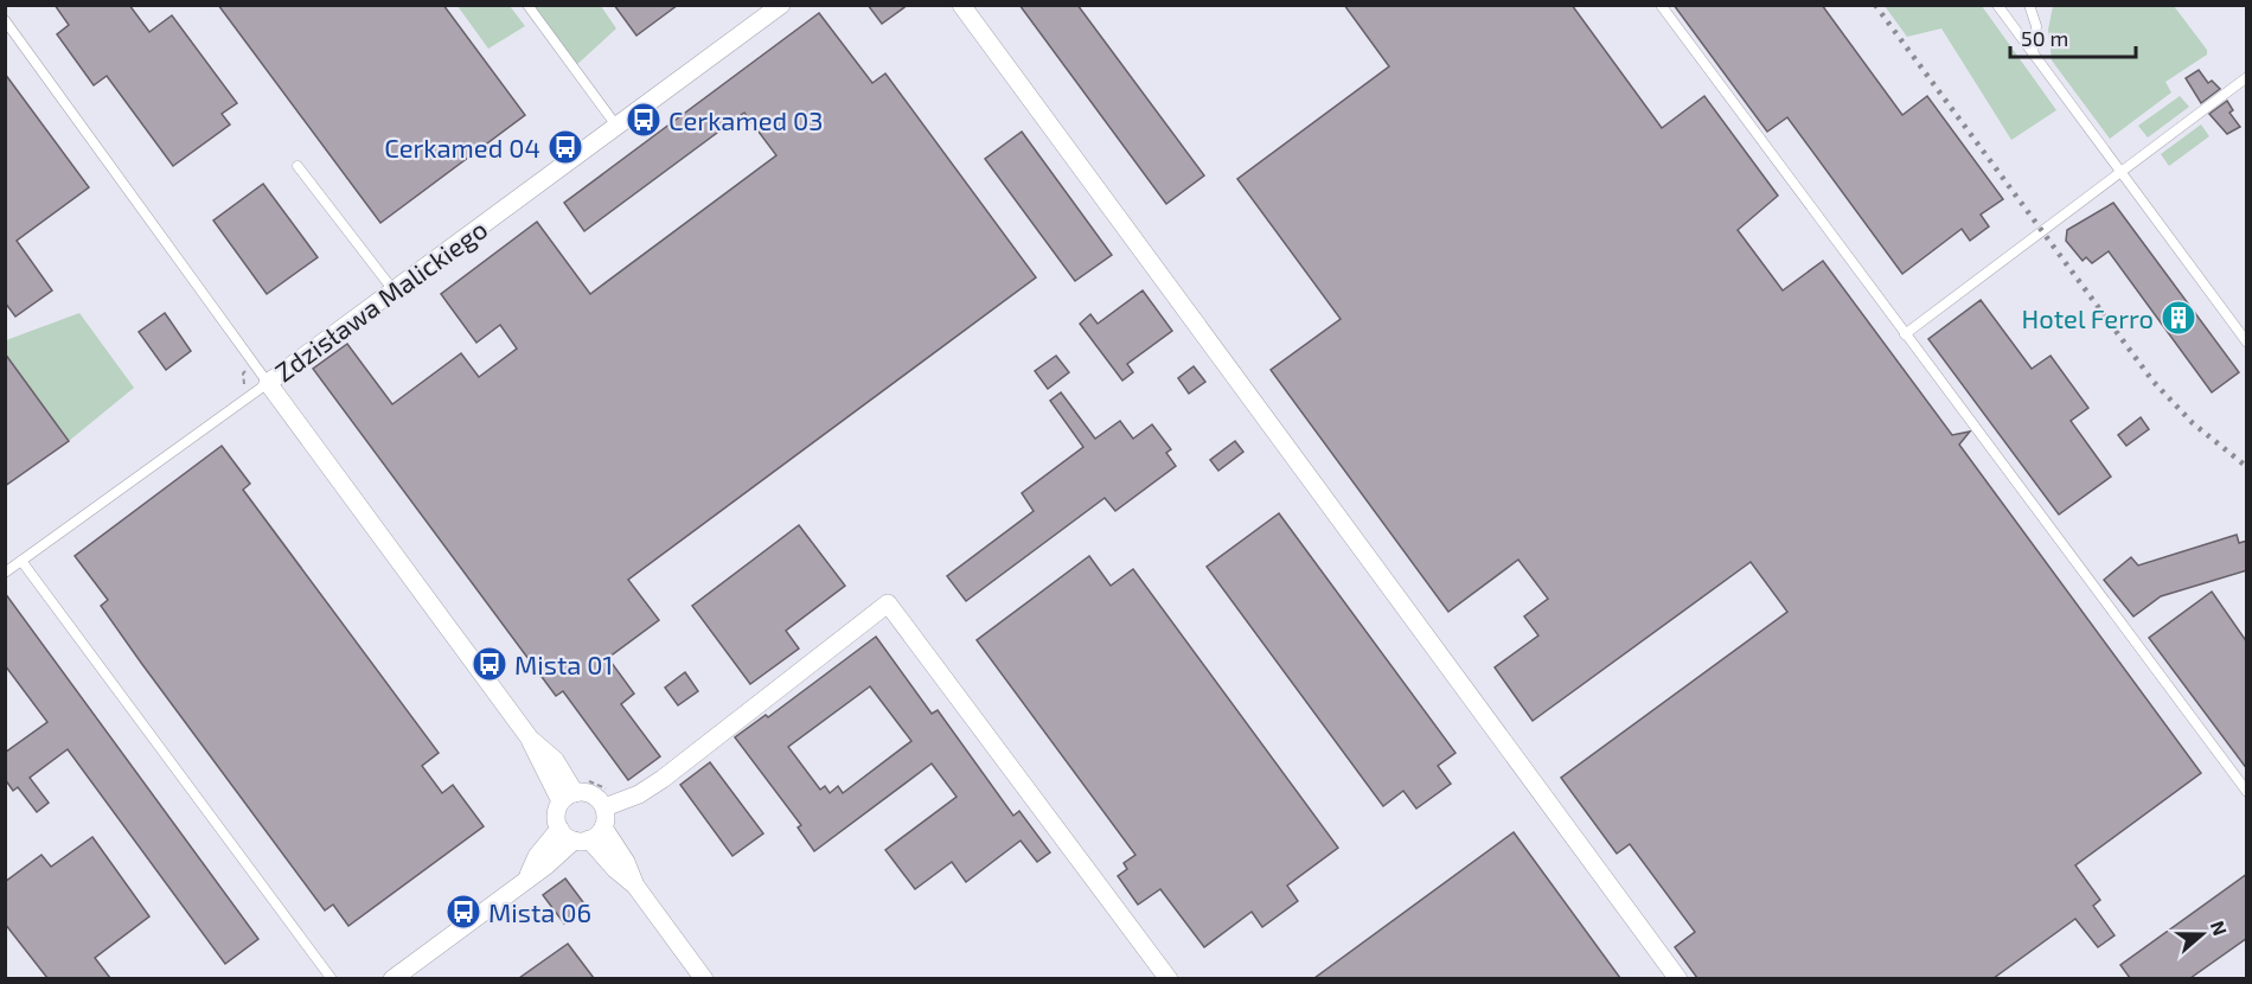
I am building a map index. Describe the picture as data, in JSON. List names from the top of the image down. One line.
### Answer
{"streets":{"street":["Zdzisława Malickiego"]},"places":{"bus stop":["Cerkamed 03","Cerkamed 04","Mista 01","Mista 06"],"building":["Hotel Ferro"]},"scale_bar":"50 m","north":"right"}
